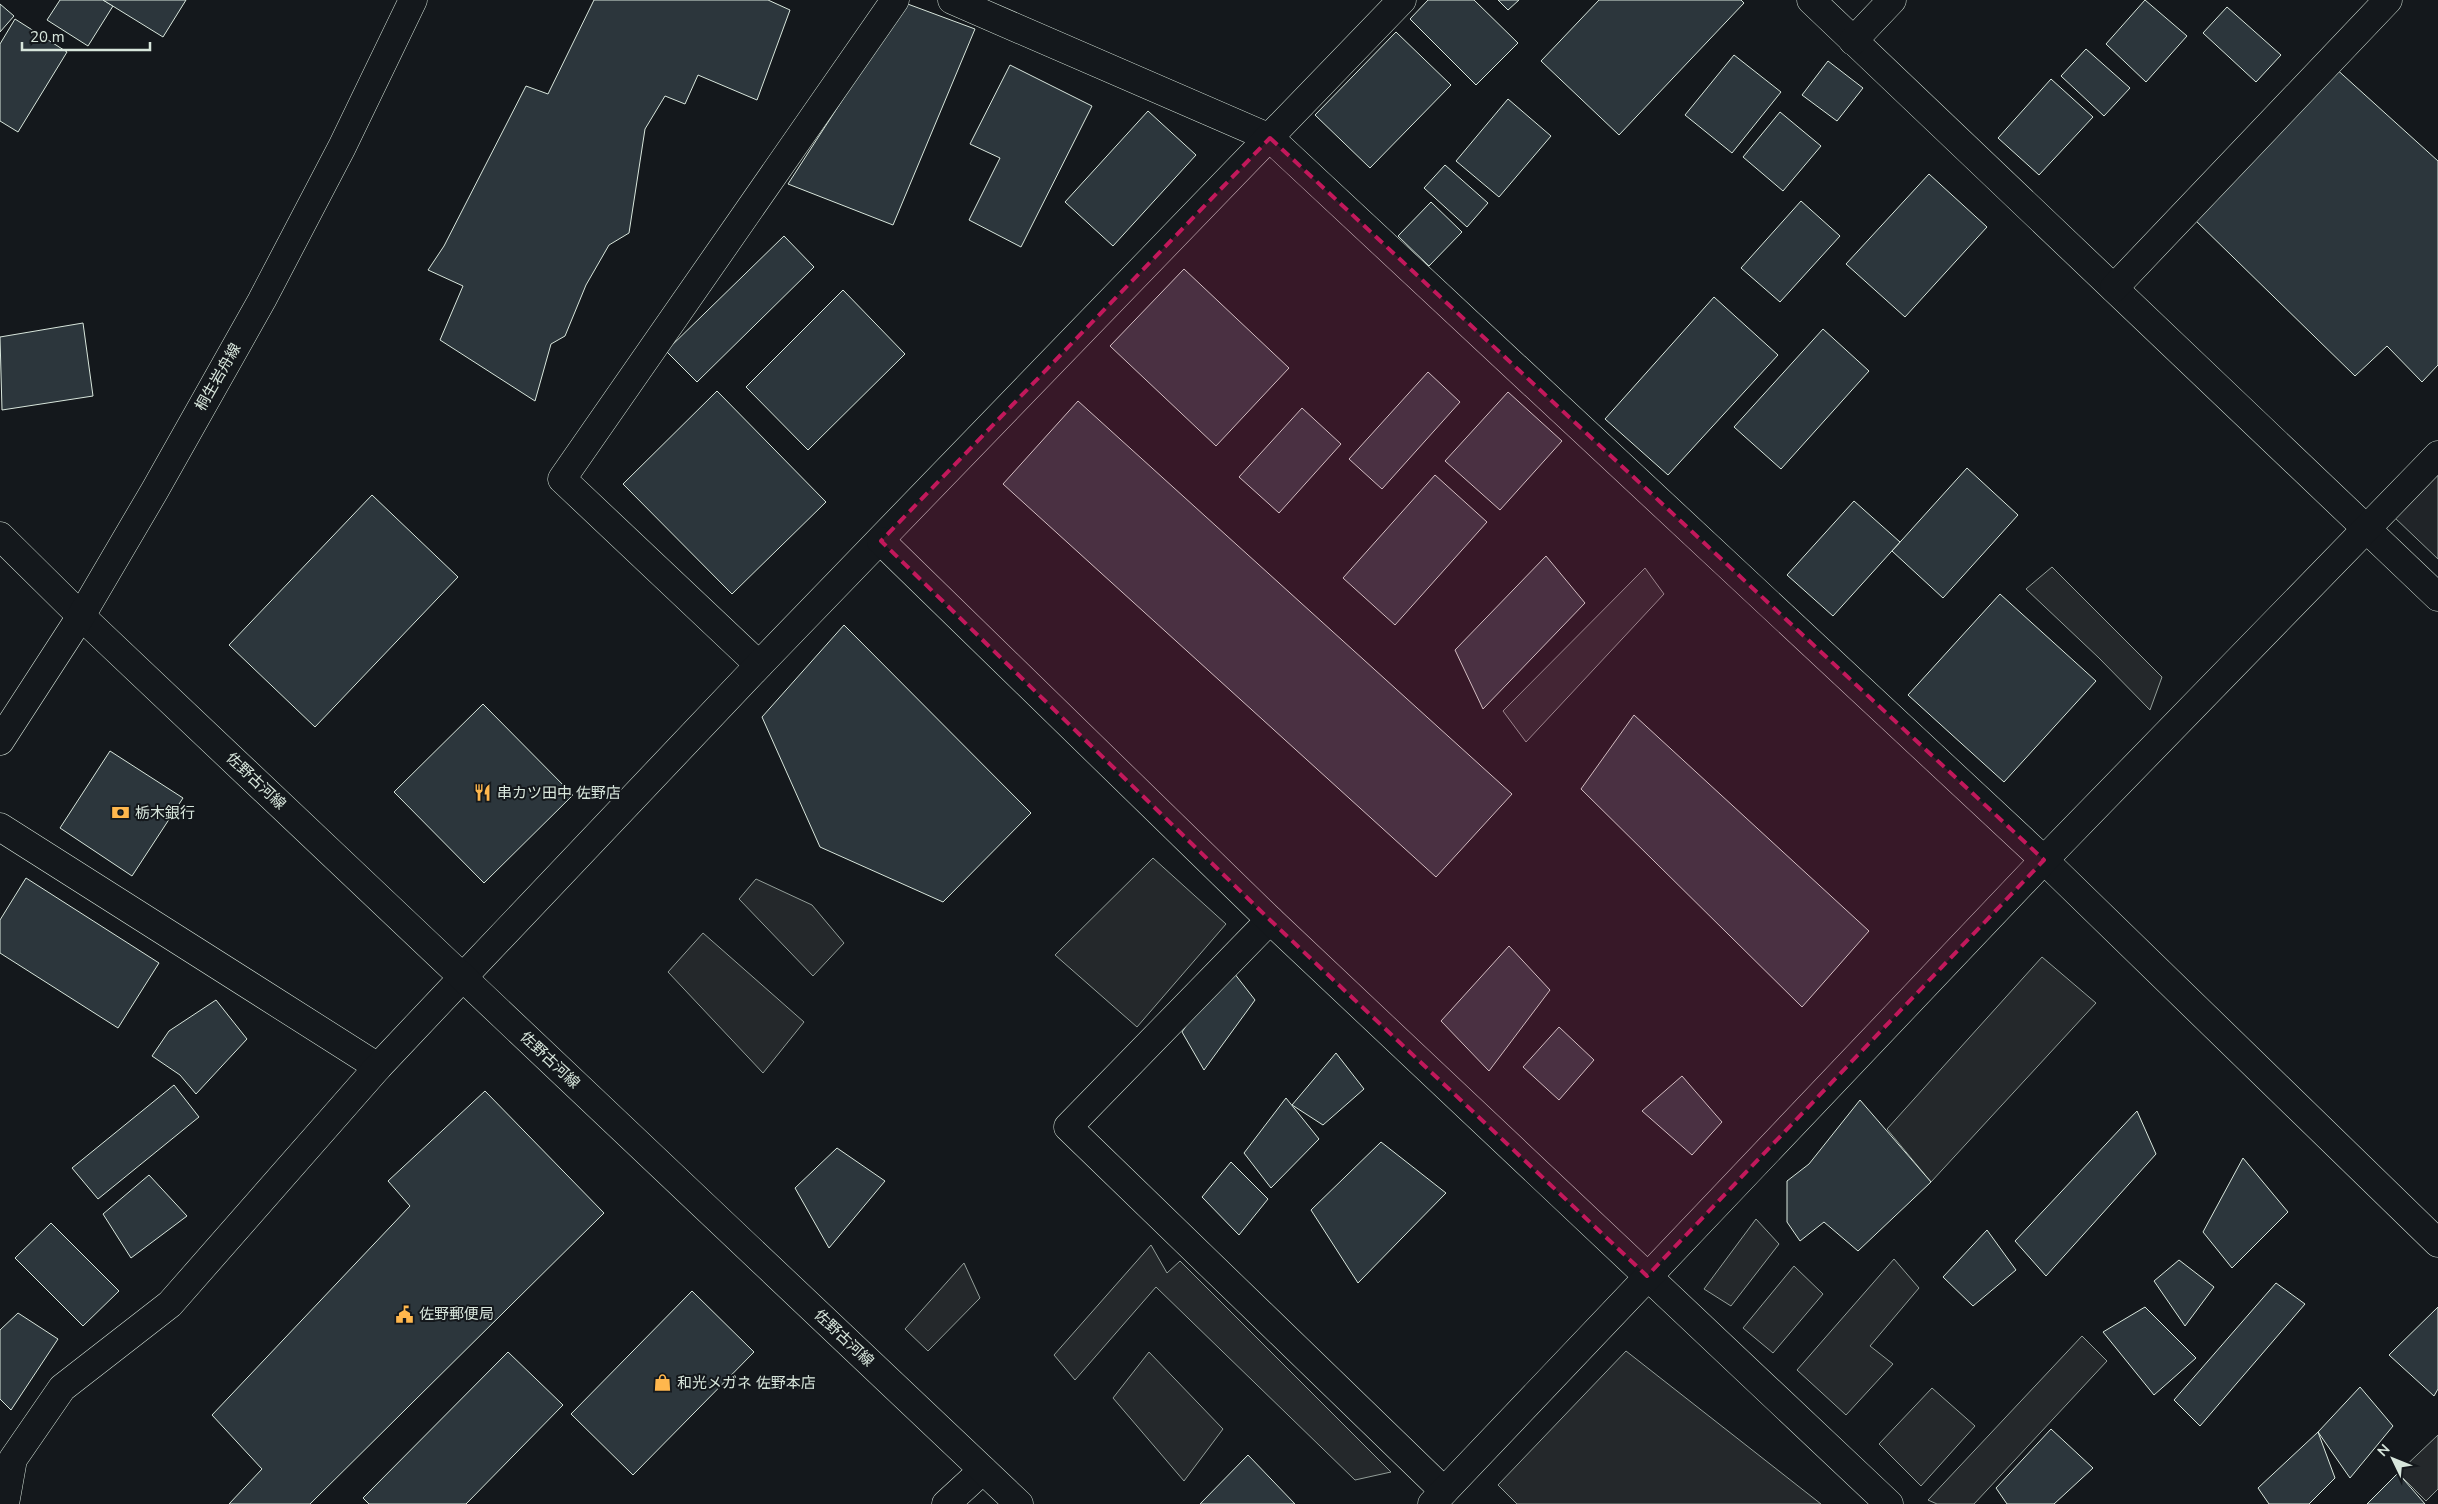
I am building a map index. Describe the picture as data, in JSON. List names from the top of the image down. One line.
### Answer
{"streets":{"street":["桐生岩舟線","佐野古河線"]},"crossings":[["桐生岩舟線","佐野古河線"]],"places":{"restaurant":["串カツ田中 佐野店"],"bank":["栃木銀行"],"public building":["佐野郵便局"],"shop":["和光メガネ 佐野本店"]},"scale_bar":"20 m","north":"top left"}
